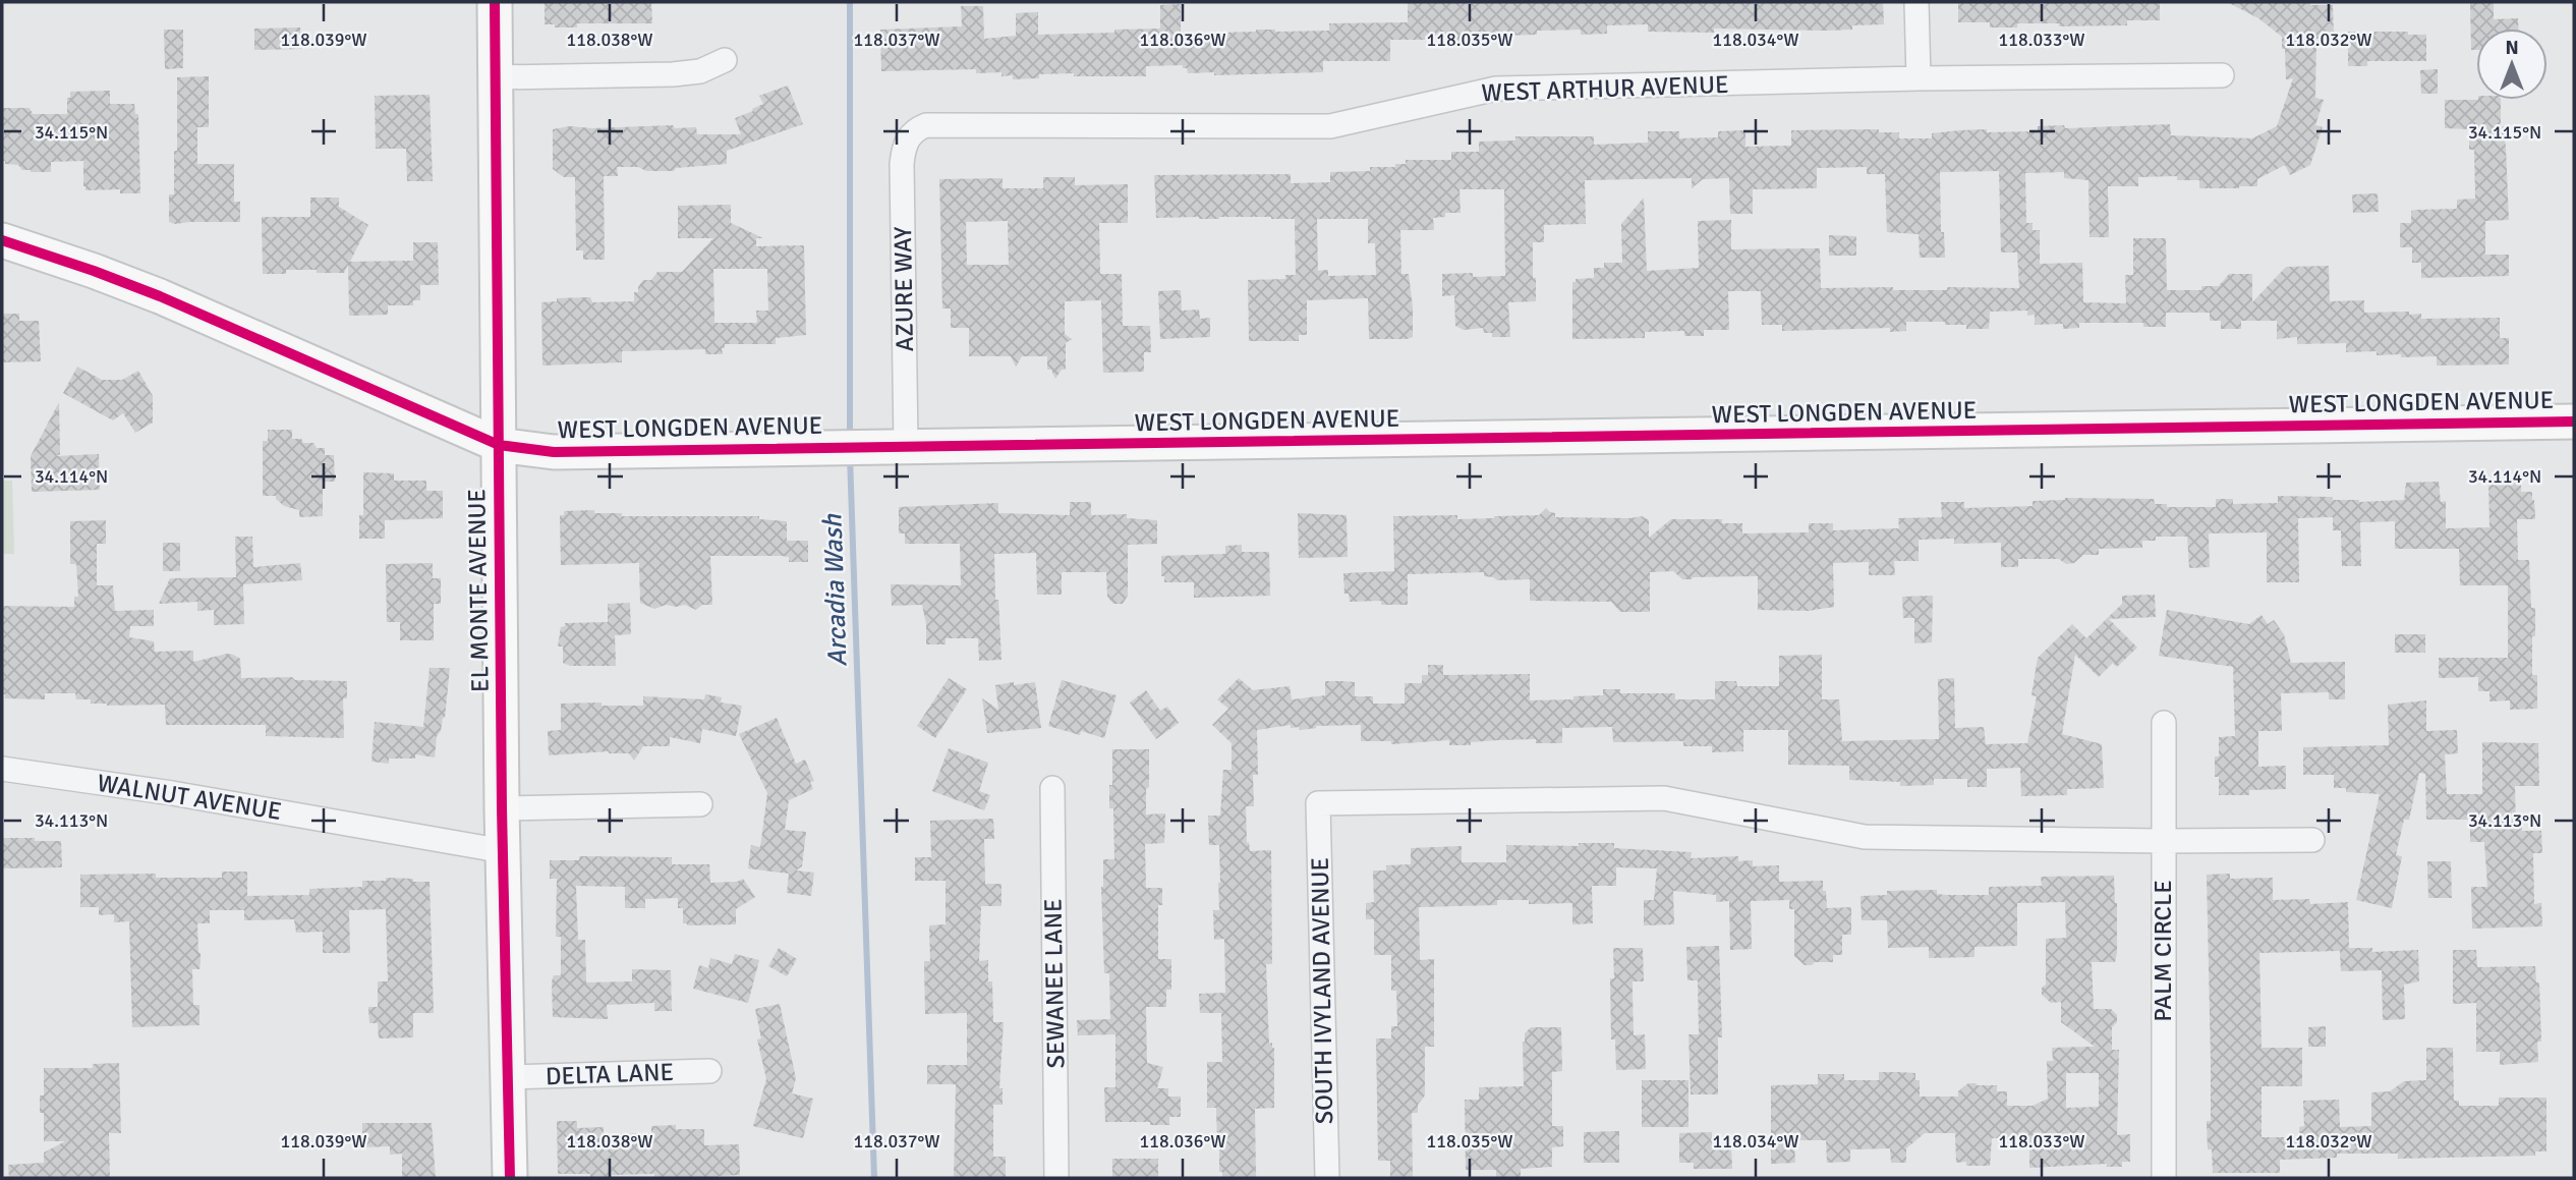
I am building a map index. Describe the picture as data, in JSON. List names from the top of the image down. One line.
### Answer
{"streets":{"street":["WEST ARTHUR AVENUE","AZURE WAY","WEST LONGDEN AVENUE","EL MONTE AVENUE","WALNUT AVENUE","PALM CIRCLE","SEWANEE LANE","SOUTH IVYLAND AVENUE","DELTA LANE"]},"crossings":[["WEST ARTHUR AVENUE","AZURE WAY"],["AZURE WAY","WEST LONGDEN AVENUE"],["WEST LONGDEN AVENUE","EL MONTE AVENUE"],["EL MONTE AVENUE","WALNUT AVENUE"],["EL MONTE AVENUE","DELTA LANE"],["PALM CIRCLE","SOUTH IVYLAND AVENUE"]],"water":["Arcadia Wash"],"north":"top","coordinates":["118.039°W","118.038°W","118.037°W","118.036°W","118.035°W","118.034°W","118.033°W","118.032°W","34.115°N","34.114°N","34.113°N"]}
